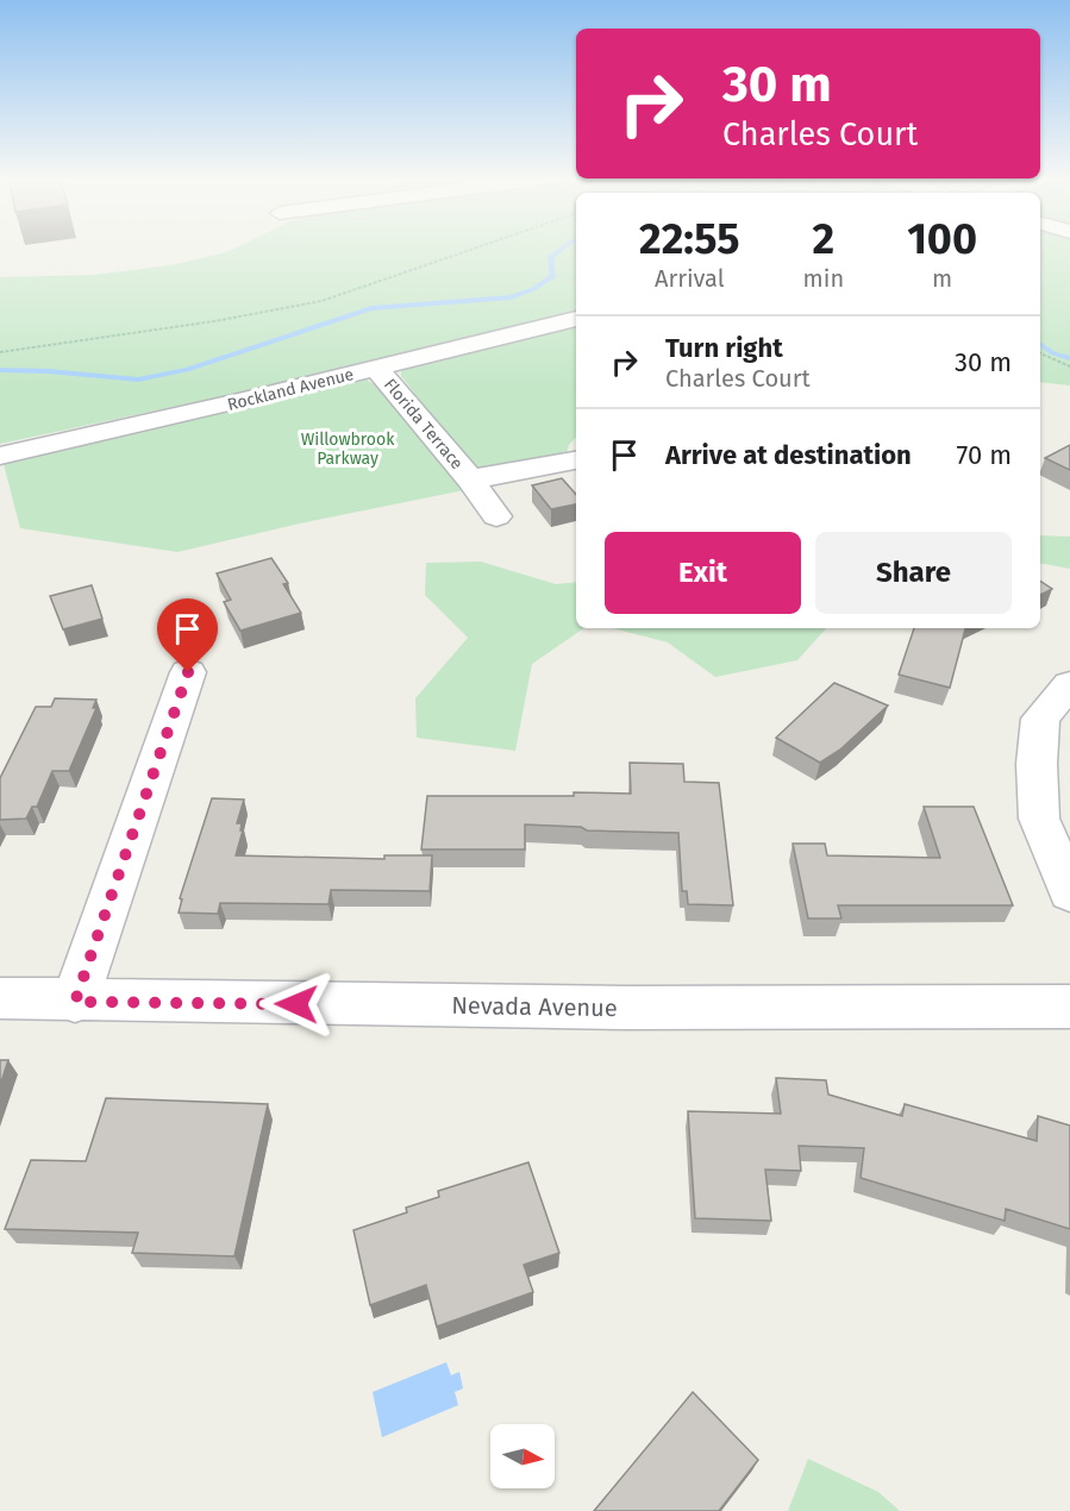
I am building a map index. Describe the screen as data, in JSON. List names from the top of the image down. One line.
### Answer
{"streets":{"street":["Rockland Avenue","Florida Terrace","Nevada Avenue"]},"crossings":[["Rockland Avenue","Florida Terrace"]],"parks":["Willowbrook Parkway"],"north":"right","page":{"turn":["30 m","Charles Court"],"eta":["22:55","Arrival","2","min","100","m"],"list":[{"name":"Turn right","note":"Charles Court","value":"30 m"},{"name":"Arrive at destination","value":"70 m"}],"buttons":["Exit","Share"]}}
